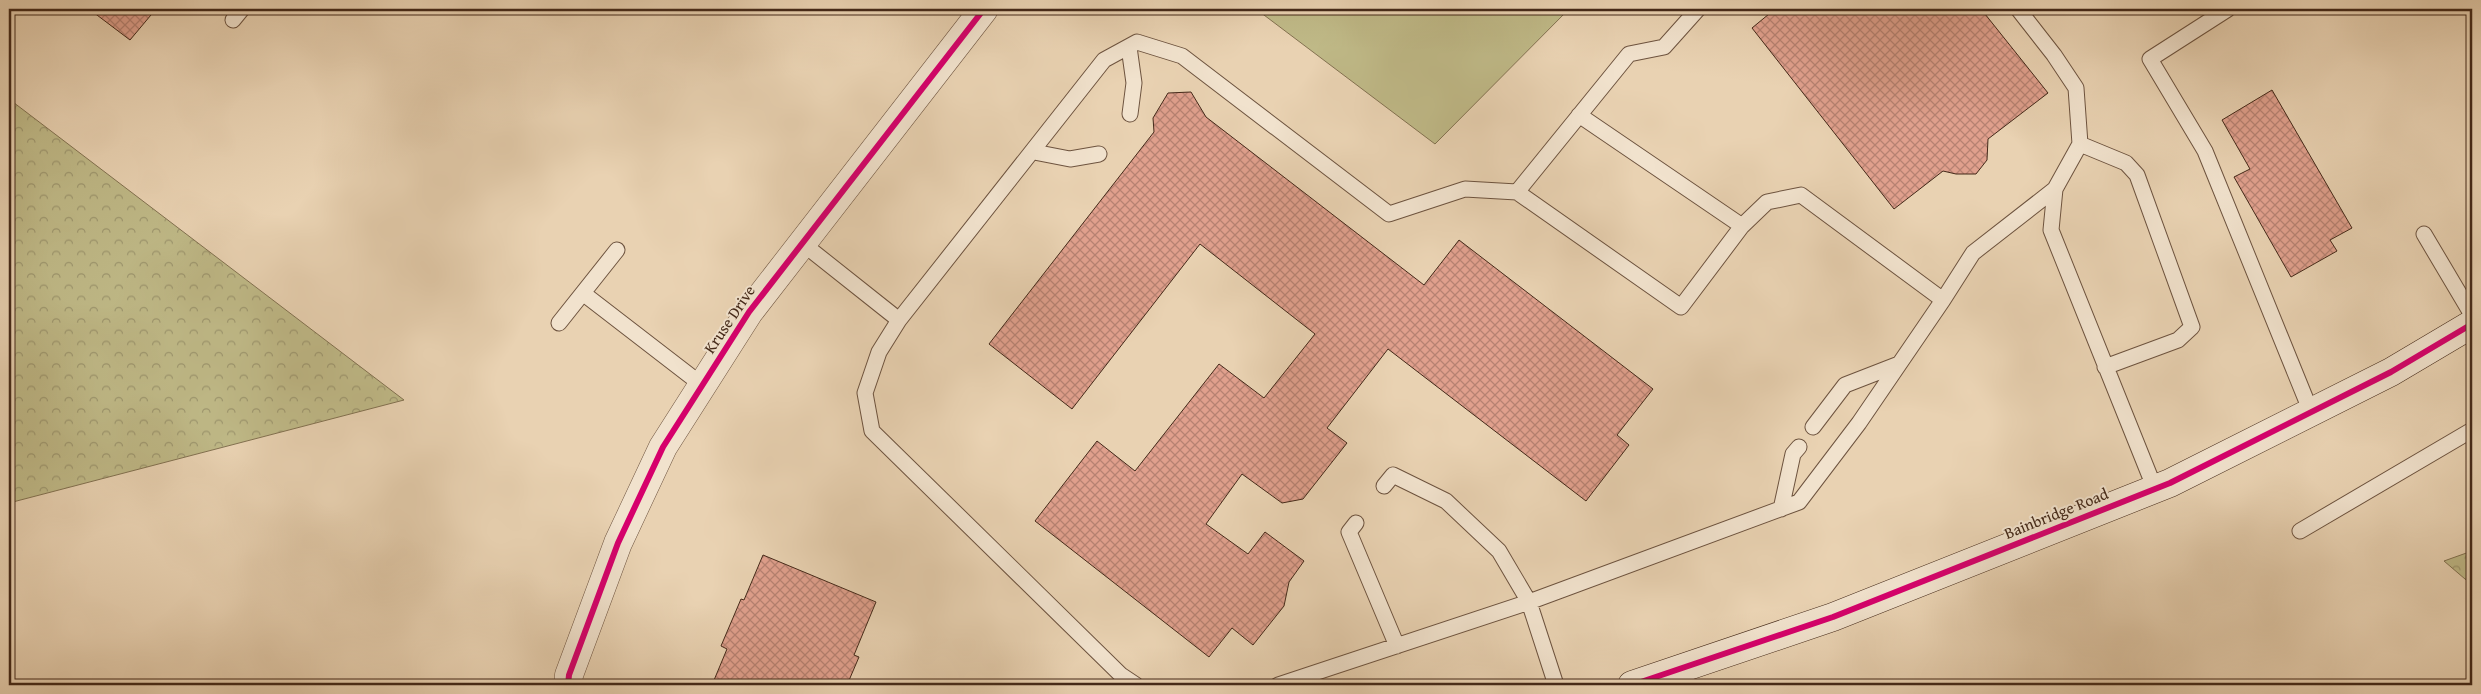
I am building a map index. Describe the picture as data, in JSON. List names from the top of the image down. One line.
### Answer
{"streets":{"street":["Kruse Drive","Bainbridge Road"]}}
